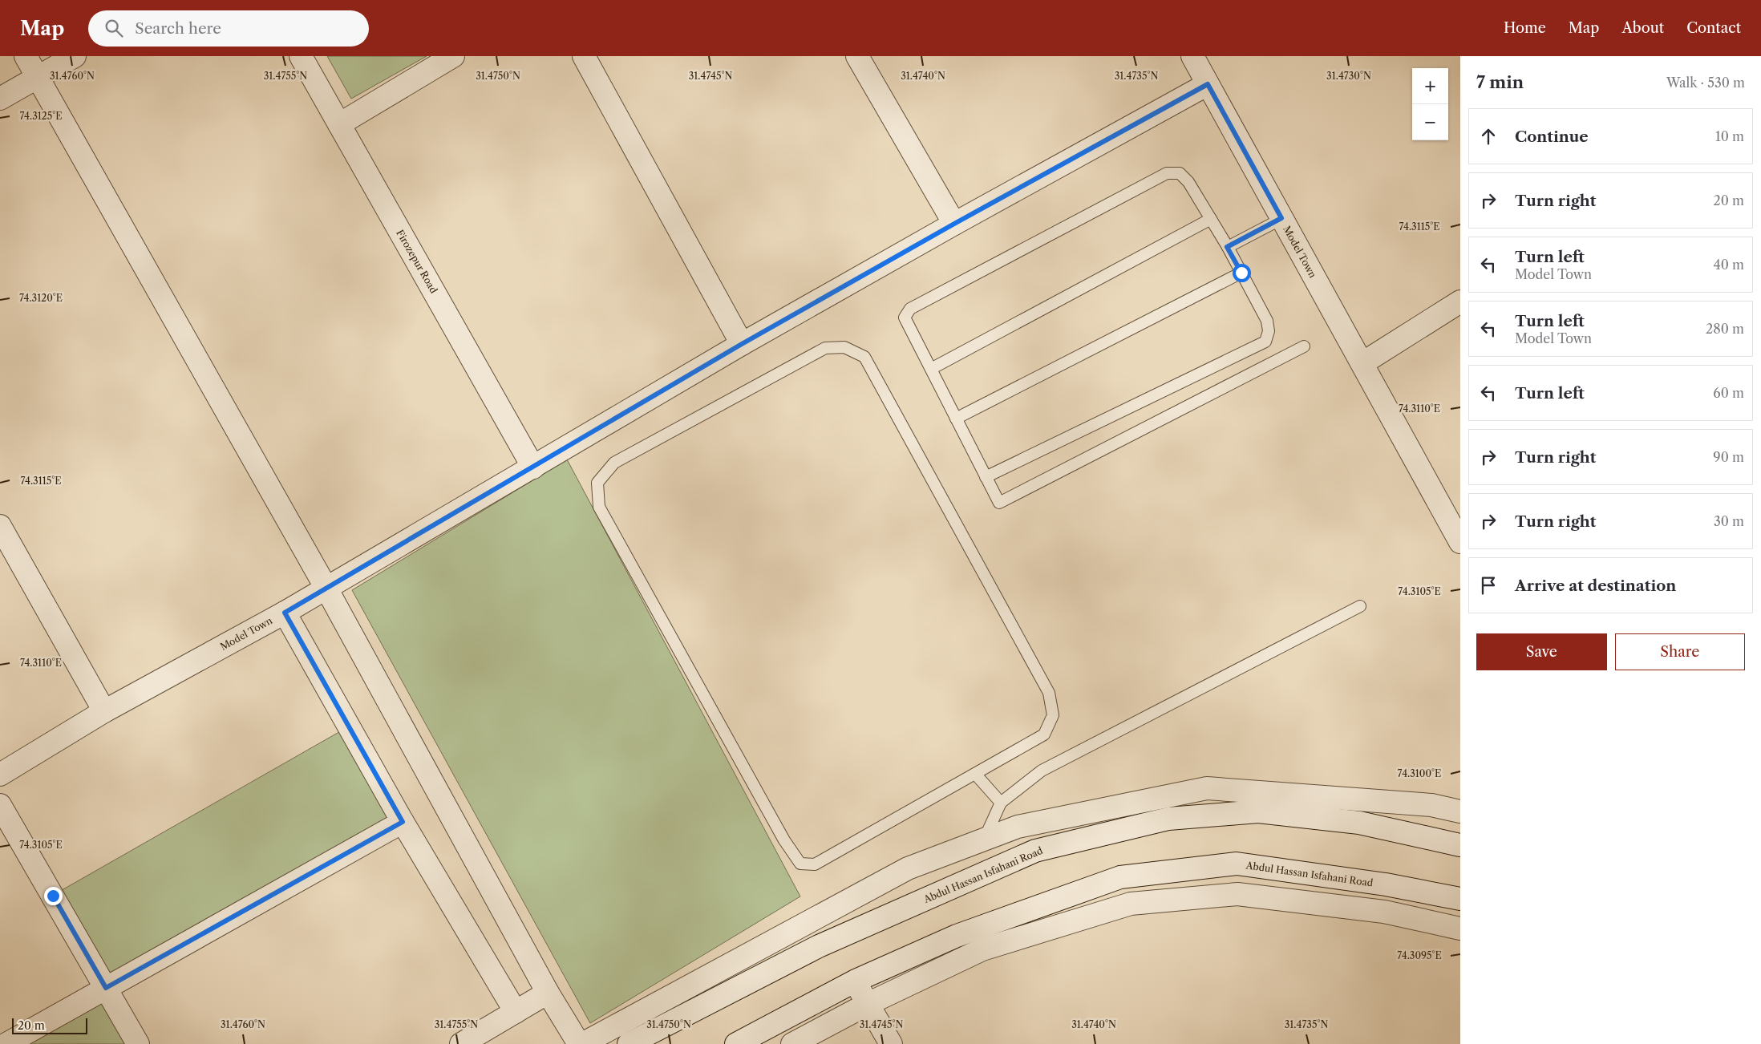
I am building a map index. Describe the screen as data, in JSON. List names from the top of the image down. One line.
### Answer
{"streets":{"street":["Model Town","Firozepur Road","Abdul Hassan Isfahani Road"]},"crossings":[["Model Town","Firozepur Road"]],"scale_bar":"20 m","page":{"header":"Map","search":"Search here","nav":["Home","Map","About","Contact"],"heading":["7 min","Walk · 530 m"],"map_buttons":["+","−"],"list":[["Continue","10 m"],["Turn right","20 m"],["Turn left","Model Town","40 m"],["Turn left","Model Town","280 m"],["Turn left","60 m"],["Turn right","90 m"],["Turn right","30 m"],"Arrive at destination"],"buttons":["Save","Share"],"scale":"20 m"},"coordinates":["31.4760°N","31.4755°N","31.4750°N","31.4745°N","31.4740°N","31.4735°N","31.4730°N","74.3125°E","74.3115°E","74.3120°E","74.3110°E","74.3105°E","74.3100°E","74.3095°E"]}
